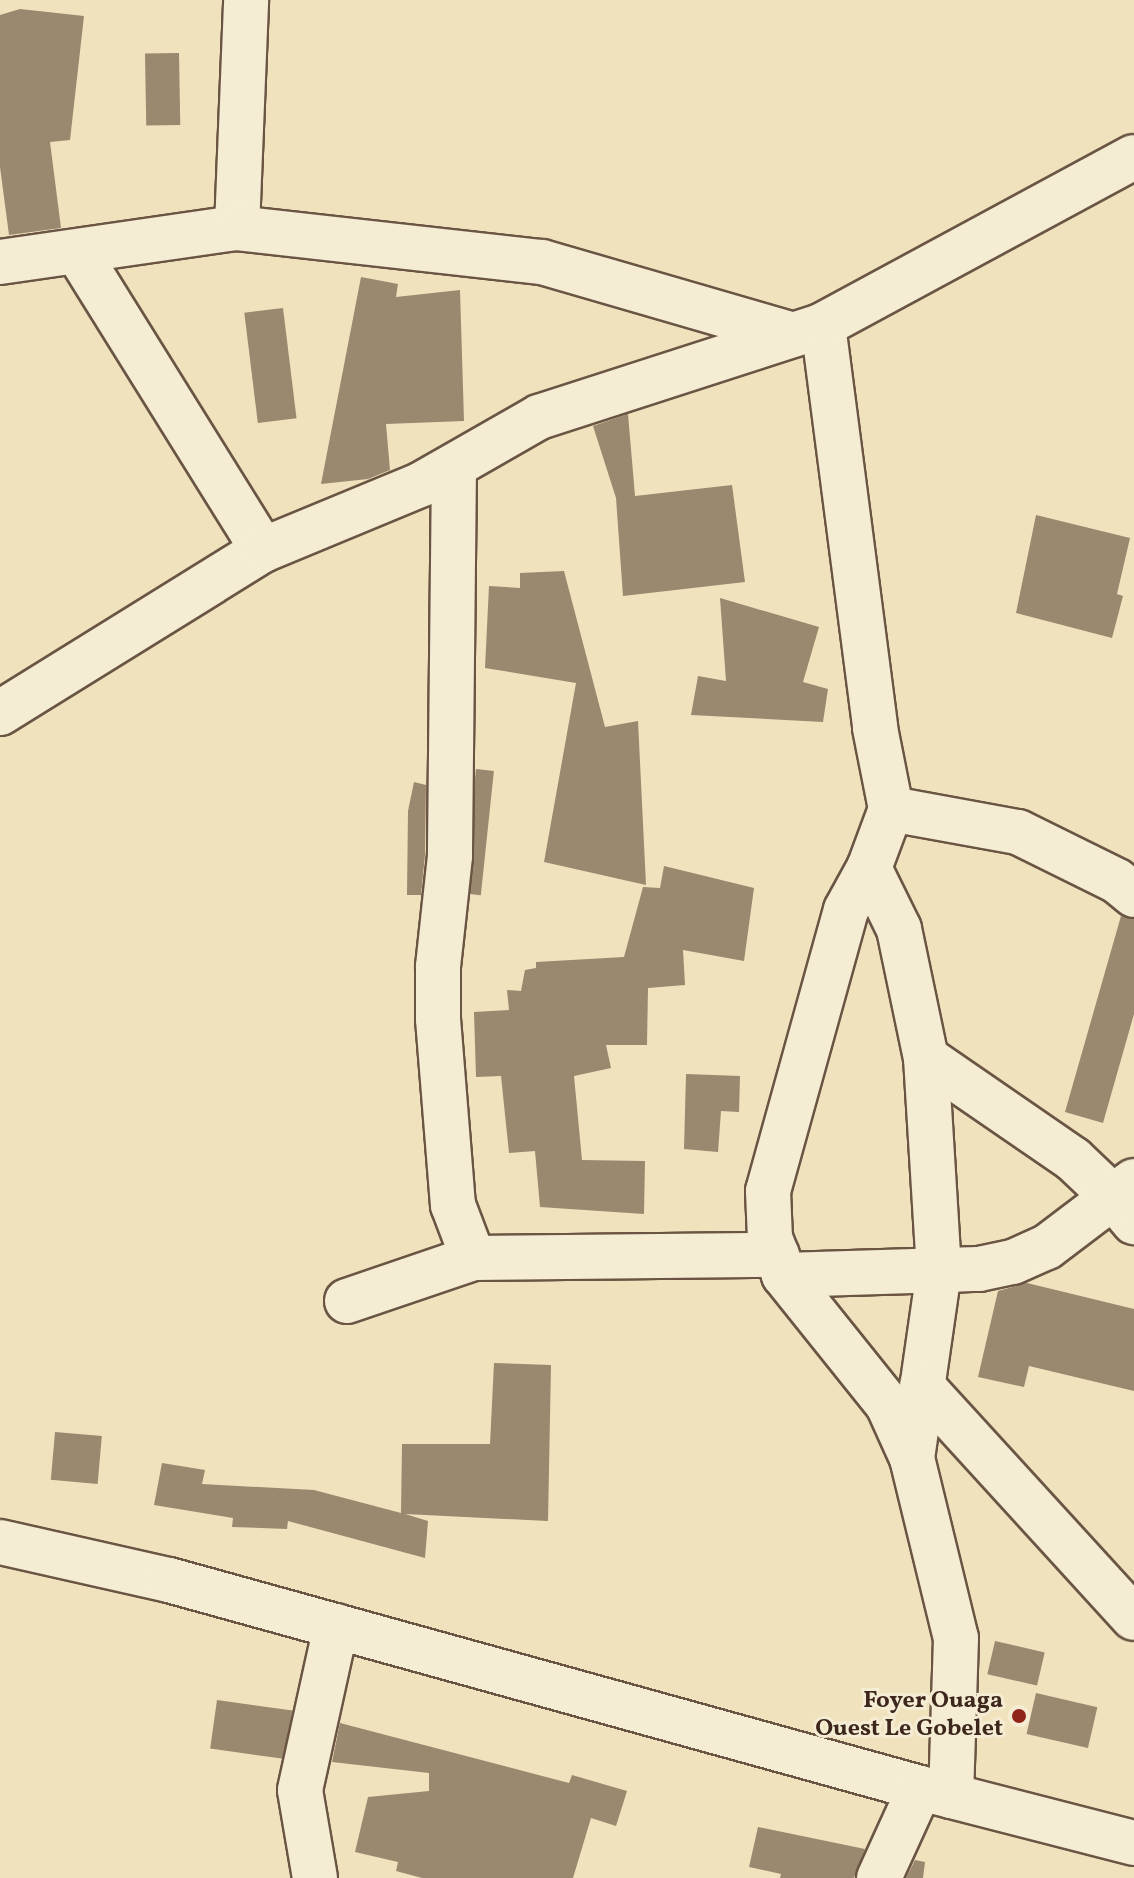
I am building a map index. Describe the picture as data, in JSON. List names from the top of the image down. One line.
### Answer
{"places":["Foyer Ouaga Ouest Le Gobelet"]}
